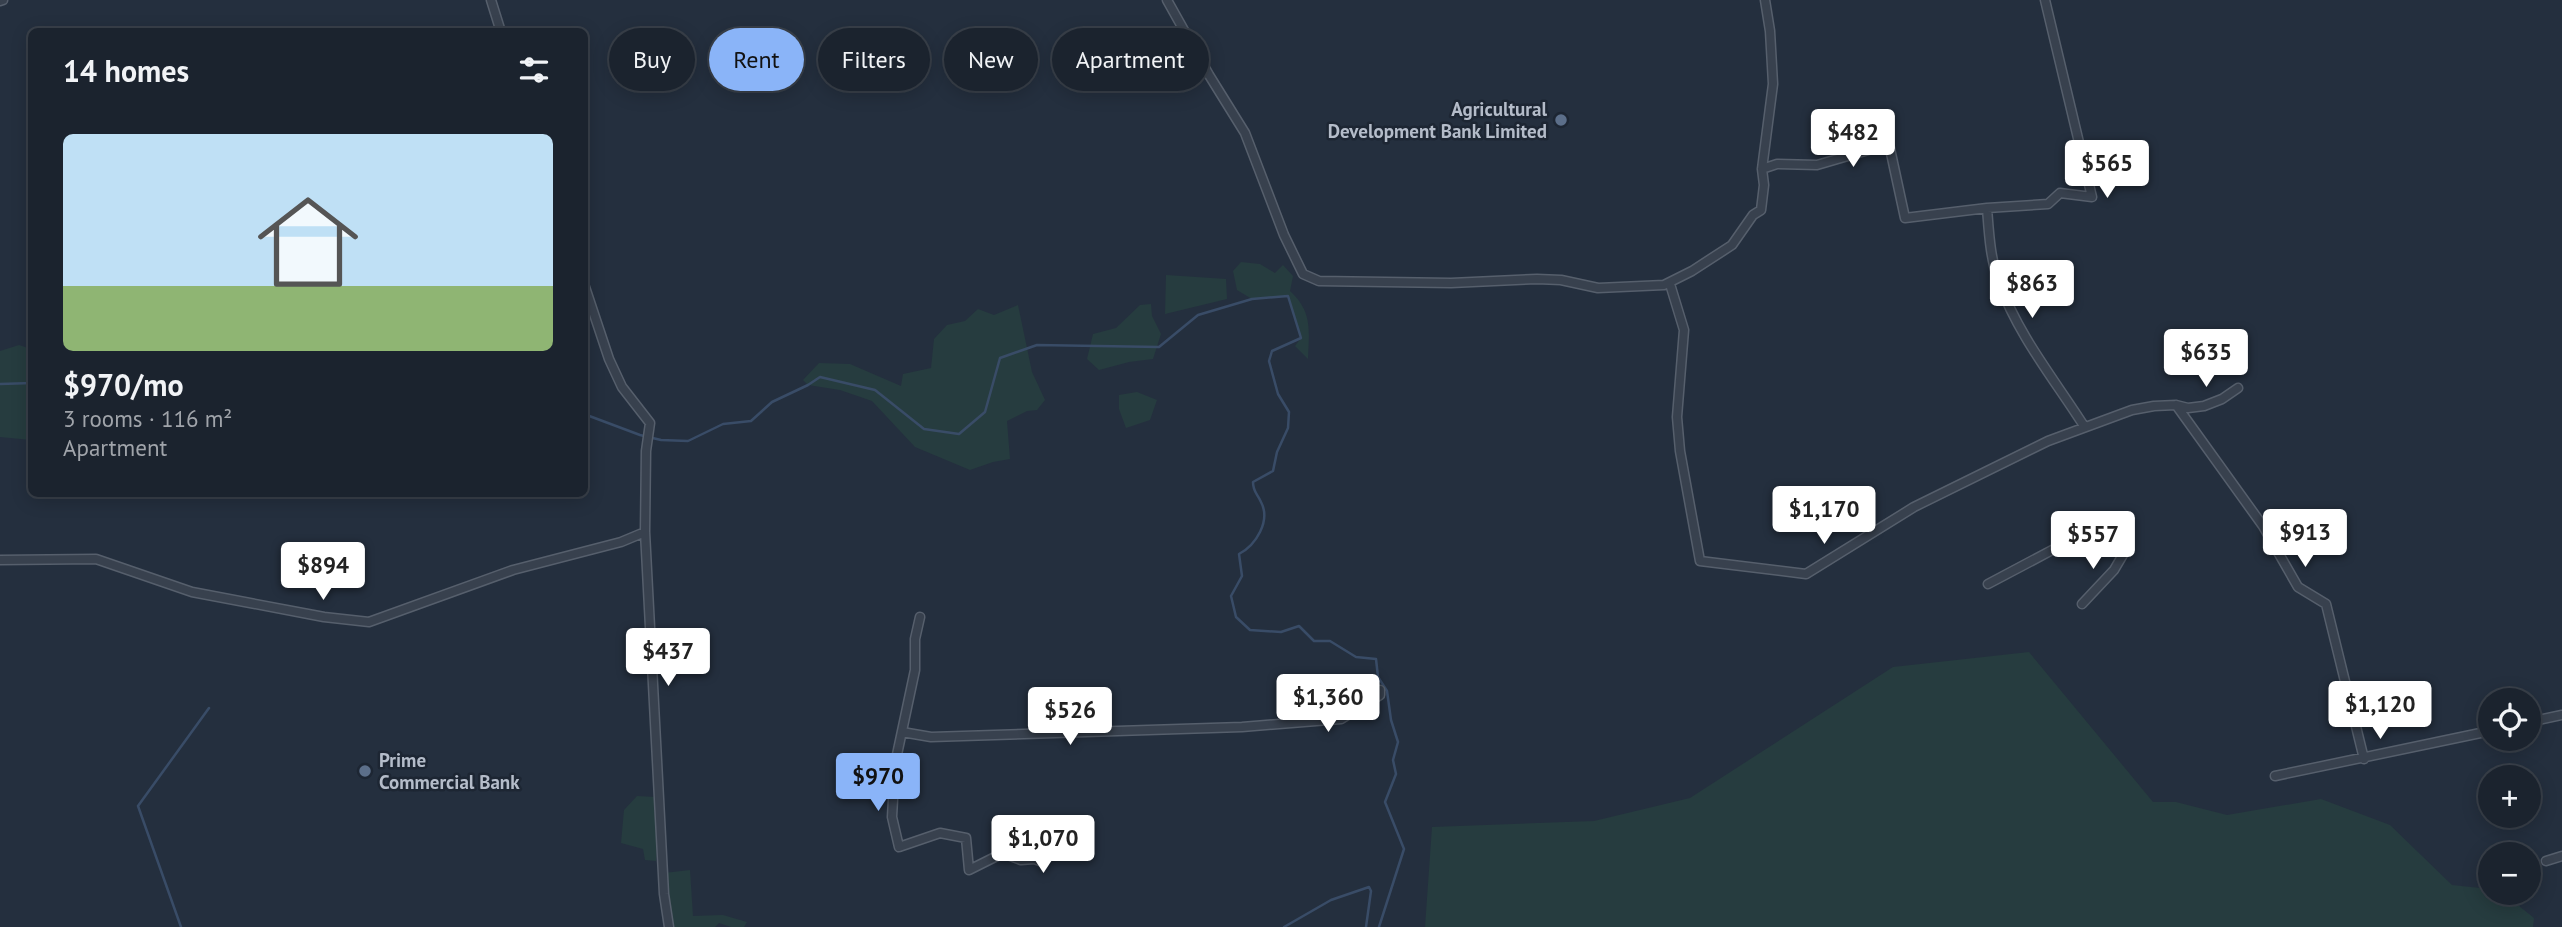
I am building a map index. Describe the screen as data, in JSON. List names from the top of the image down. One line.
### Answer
{"places":["Agricultural Development Bank Limited","Prime Commercial Bank"],"page":{"chip":["Buy","Rent","Filters","New","Apartment"],"heading":"14 homes","price":["$482","$565","$863","$635","$1,170","$913","$557","$894","$437","$1,360","$1,120","$526","$970","$1,070"],"list":[{"name":"$970/mo","note":"3 rooms · 116 m² · Apartment"}],"map_buttons":["+","−"]}}
